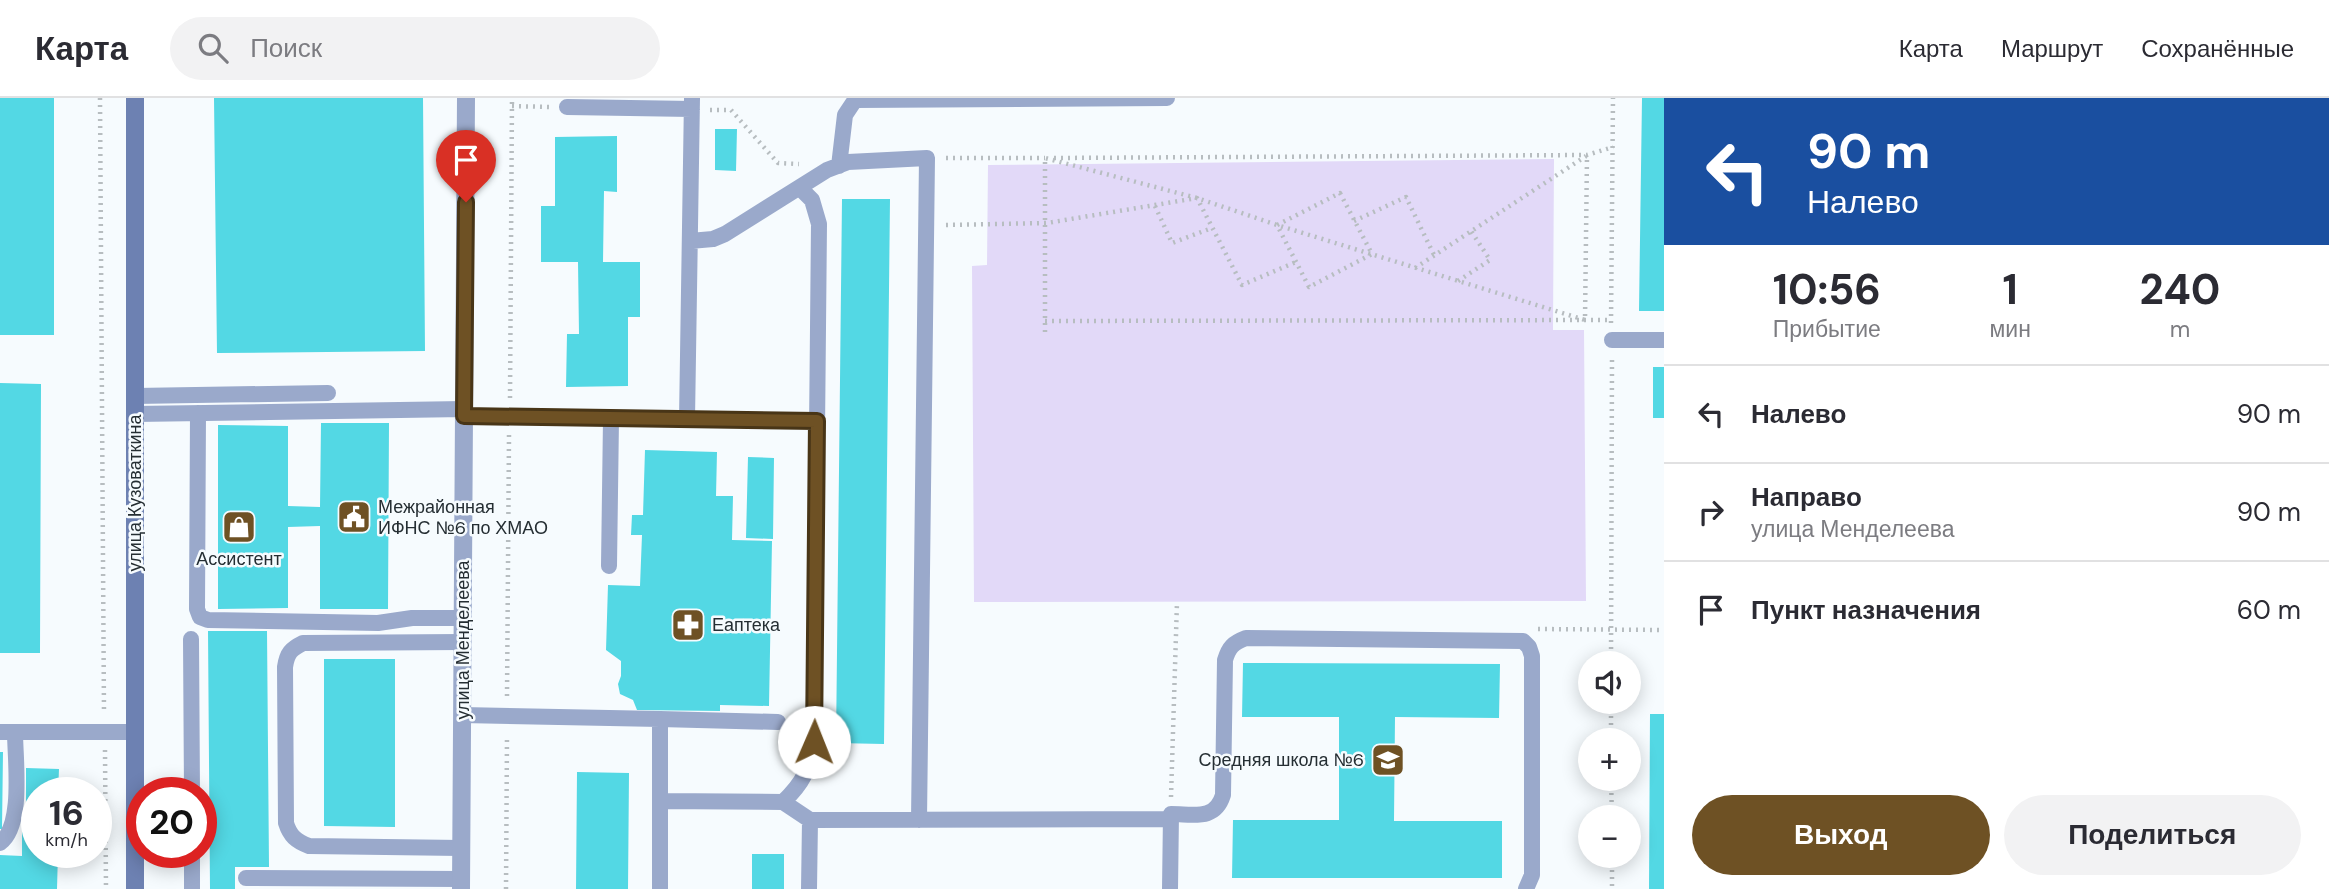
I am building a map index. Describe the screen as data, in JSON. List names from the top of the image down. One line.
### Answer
{"streets":{"main road":["улица Кузоваткина"],"street":["улица Менделеева"]},"places":{"public building":["Межрайонная ИФНС №6 по ХМАО"],"shop":["Ассистент"],"pharmacy":["Еаптека"],"school or university":["Средняя школа №6"]},"page":{"header":"Карта","search":"Поиск","nav":["Карта","Маршрут","Сохранённые"],"turn":["90 m","Налево"],"eta":["10:56","Прибытие","1","мин","240","m"],"list":[{"name":"Налево","value":"90 m"},{"name":"Направо","note":"улица Менделеева","value":"90 m"},{"name":"Пункт назначения","value":"60 m"}],"map_buttons":["+","−"],"speed":"16 km/h","limit":"20","buttons":["Выход","Поделиться"]}}
